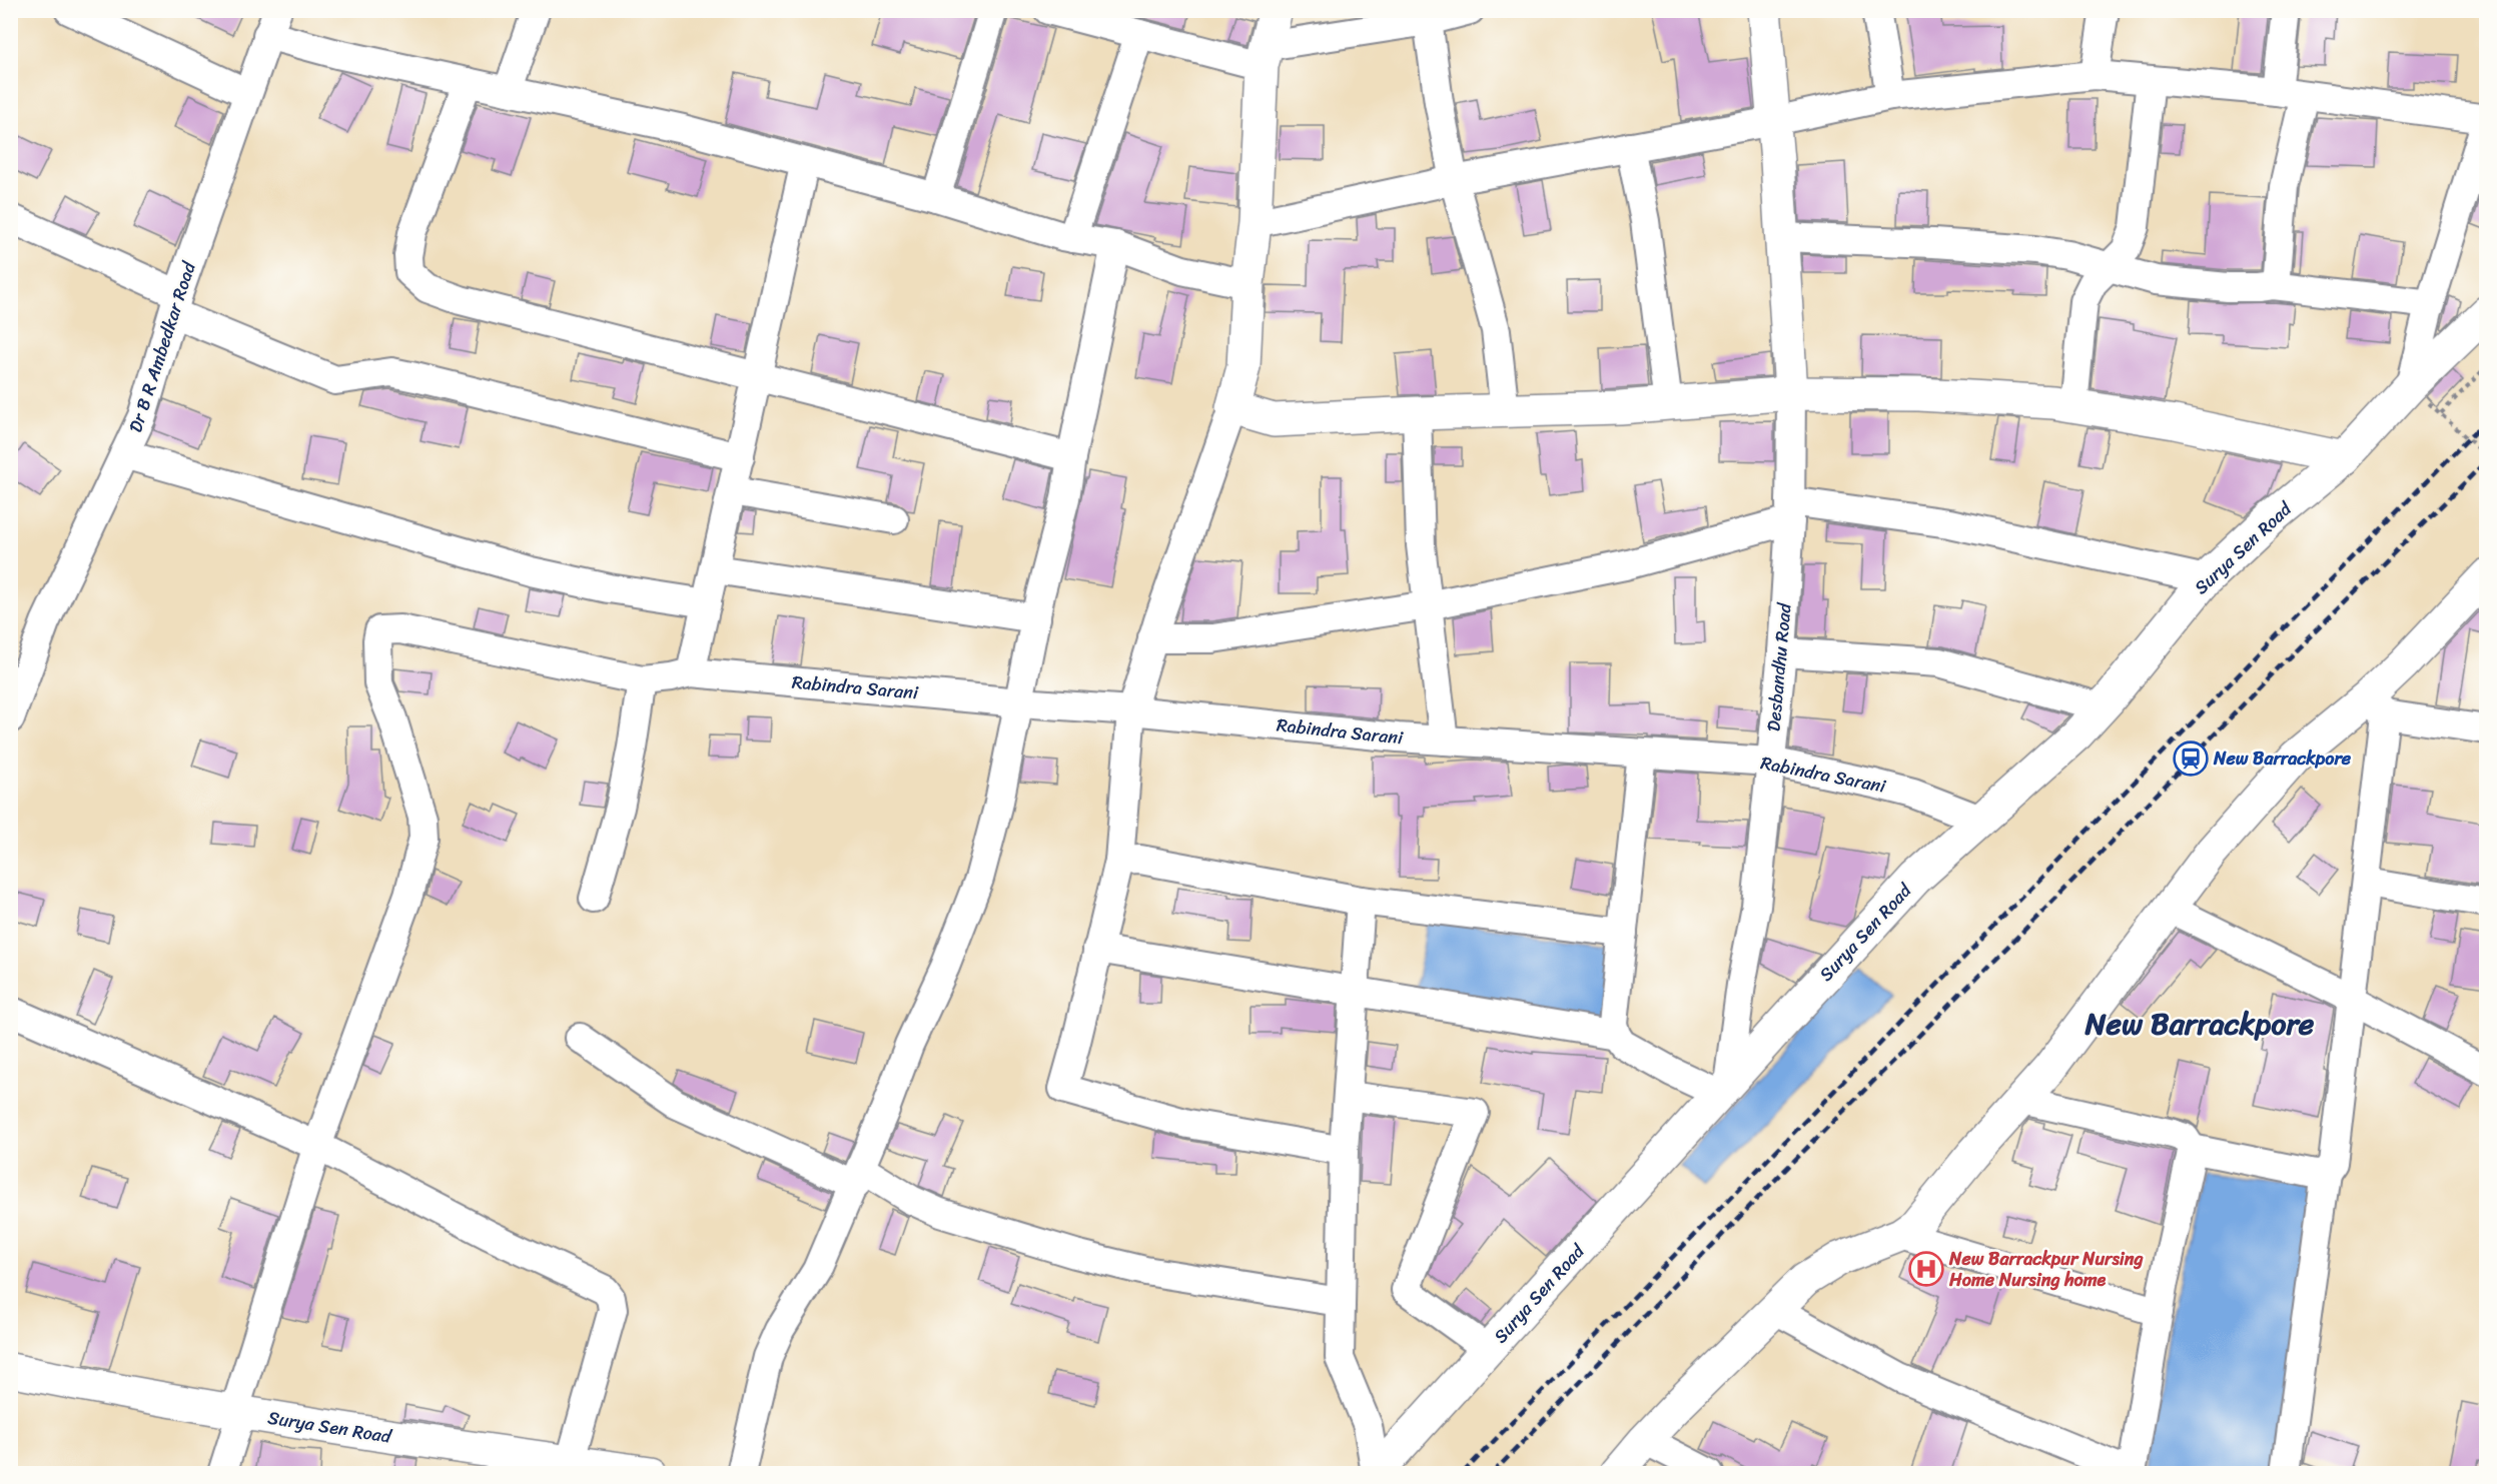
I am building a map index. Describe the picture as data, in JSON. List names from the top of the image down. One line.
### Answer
{"streets":{"street":["Dr B R Ambedkar Road","Surya Sen Road","Desbandhu Road","Rabindra Sarani"]},"crossings":[["Surya Sen Road","Desbandhu Road"],["Surya Sen Road","Rabindra Sarani"],["Desbandhu Road","Rabindra Sarani"]],"districts":["New Barrackpore"],"places":{"station":["New Barrackpore"],"hospital":["New Barrackpur Nursing Home Nursing home"]}}
